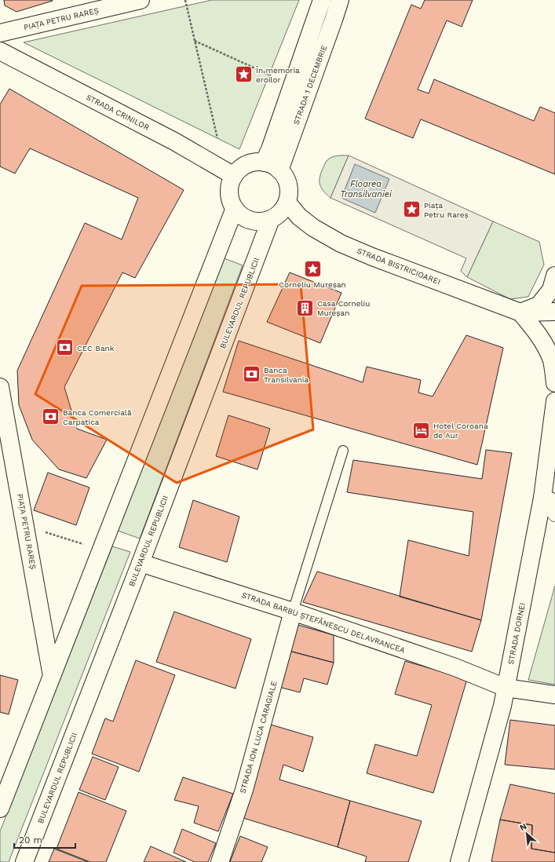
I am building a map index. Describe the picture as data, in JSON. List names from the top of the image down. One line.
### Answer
{"streets":{"street":["PIAȚA PETRU RAREȘ","STRADA 1 DECEMBRIE","STRADA CRINILOR","STRADA BISTRICIOAREI","BULEVARDUL REPUBLICII","STRADA BARBU ȘTEFĂNESCU DELAVRANCEA","STRADA DORNEI","STRADA ION LUCA CARAGIALE"]},"crossings":[["STRADA 1 DECEMBRIE","STRADA CRINILOR"],["STRADA 1 DECEMBRIE","STRADA BISTRICIOAREI"],["STRADA 1 DECEMBRIE","BULEVARDUL REPUBLICII"],["STRADA CRINILOR","STRADA BISTRICIOAREI"],["STRADA CRINILOR","BULEVARDUL REPUBLICII"],["STRADA BISTRICIOAREI","BULEVARDUL REPUBLICII"],["BULEVARDUL REPUBLICII","STRADA BARBU ȘTEFĂNESCU DELAVRANCEA"],["STRADA BARBU ȘTEFĂNESCU DELAVRANCEA","STRADA DORNEI"],["STRADA BARBU ȘTEFĂNESCU DELAVRANCEA","STRADA ION LUCA CARAGIALE"]],"water":["Floarea Transilvaniei"],"places":{"place":["În memoria eroilor","Piața Petru Rareș","Corneliu Mureșan"],"building":["Casa Corneliu Mureșan"],"bank":["CEC Bank","Banca Transilvania","Banca Comercială Carpatica"],"hotel":["Hotel Coroana de Aur"]},"scale_bar":"20 m","north":"top left"}
